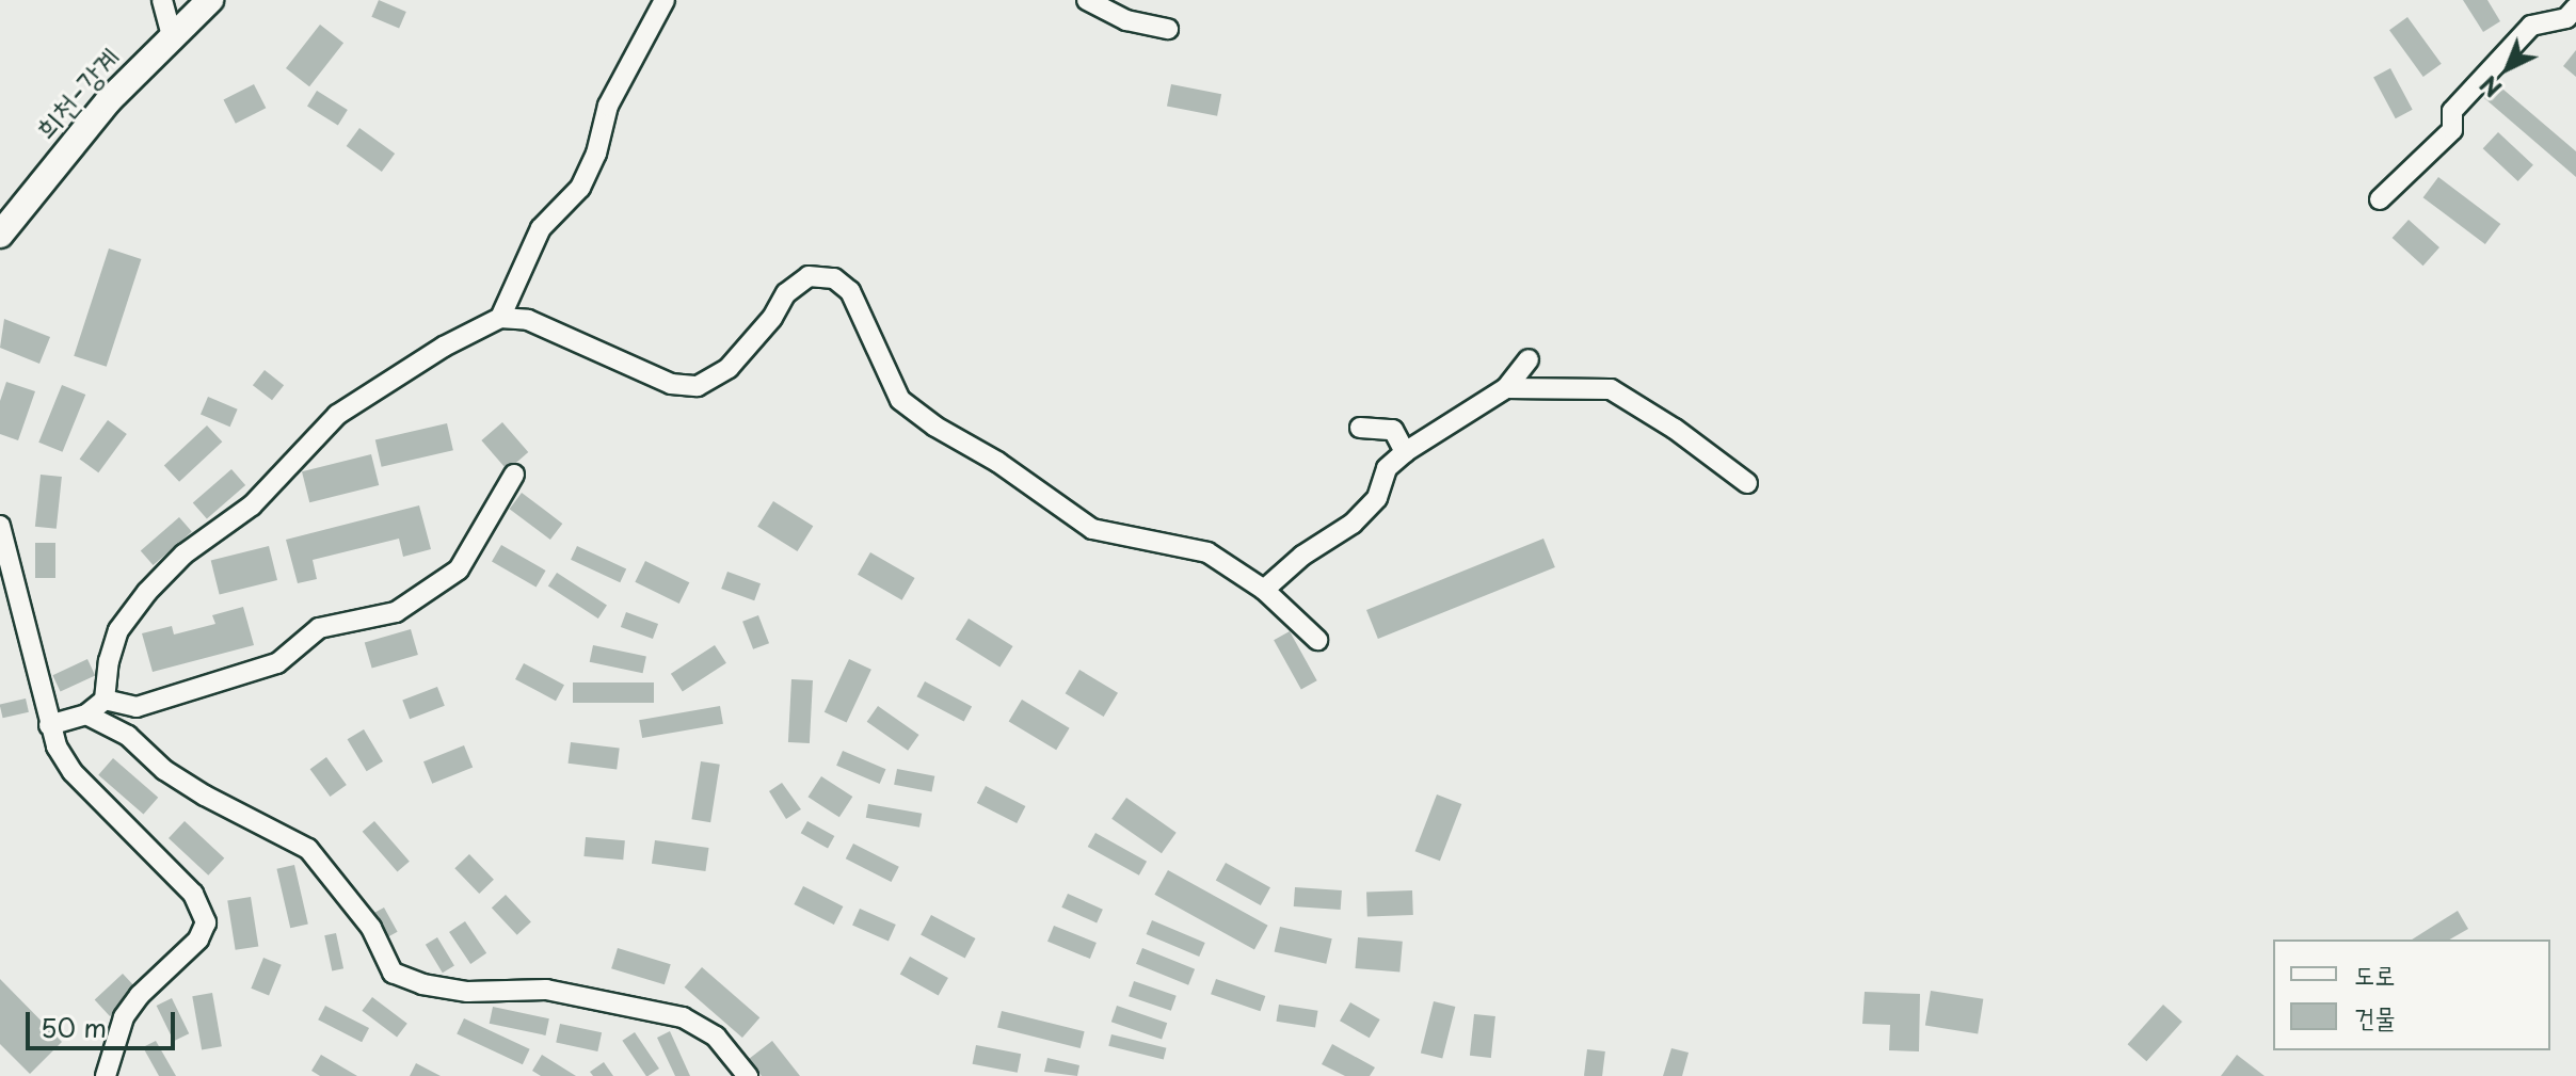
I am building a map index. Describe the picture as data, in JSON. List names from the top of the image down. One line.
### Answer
{"streets":{"main road":["희천-강계"]},"legend":["도로","건물"],"scale_bar":"50 m","north":"bottom left"}
